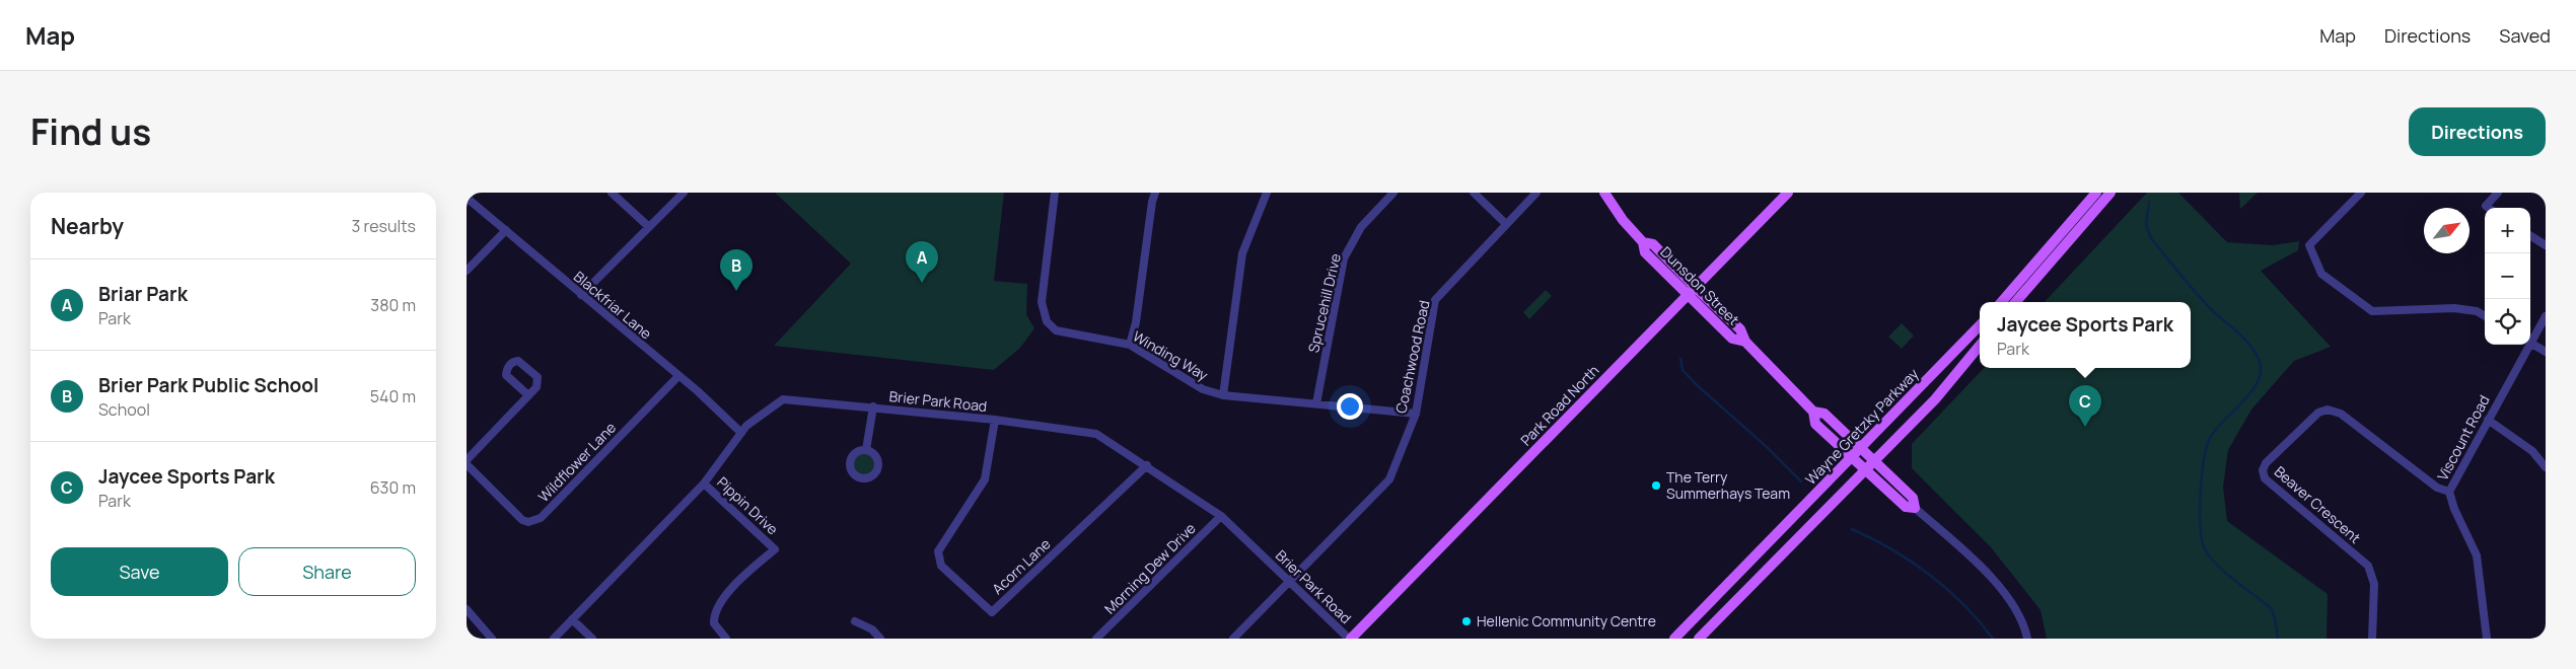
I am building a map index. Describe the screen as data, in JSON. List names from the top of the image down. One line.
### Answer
{"streets":{"main road":["Dunsdon Street","Park Road North","Wayne Gretzky Parkway"],"street":["Sprucehill Drive","Blackfriar Lane","Winding Way","Coachwood Road","Brier Park Road","Viscount Road","Wildflower Lane","Beaver Crescent","Pippin Drive","Acorn Lane","Morning Dew Drive"]},"crossings":[["Dunsdon Street","Park Road North"],["Dunsdon Street","Wayne Gretzky Parkway"],["Sprucehill Drive","Winding Way"],["Blackfriar Lane","Brier Park Road"],["Blackfriar Lane","Wildflower Lane"],["Winding Way","Coachwood Road"],["Coachwood Road","Brier Park Road"],["Brier Park Road","Park Road North"],["Brier Park Road","Pippin Drive"],["Brier Park Road","Acorn Lane"],["Brier Park Road","Morning Dew Drive"],["Viscount Road","Beaver Crescent"]],"places":["The Terry Summerhays Team","Hellenic Community Centre"],"north":"top right","page":{"header":"Map","nav":["Map","Directions","Saved"],"title":"Find us","buttons":["Directions",["Save","Share"]],"heading":["Nearby","3 results"],"map_buttons":["+","−"],"pins":["A","B","C"],"list":[{"mark":"A","name":"Briar Park","note":"Park","value":"380 m"},{"mark":"B","name":"Brier Park Public School","note":"School","value":"540 m"},{"mark":"C","name":"Jaycee Sports Park","note":"Park","value":"630 m"}],"popup":["Jaycee Sports Park","Park"]}}
